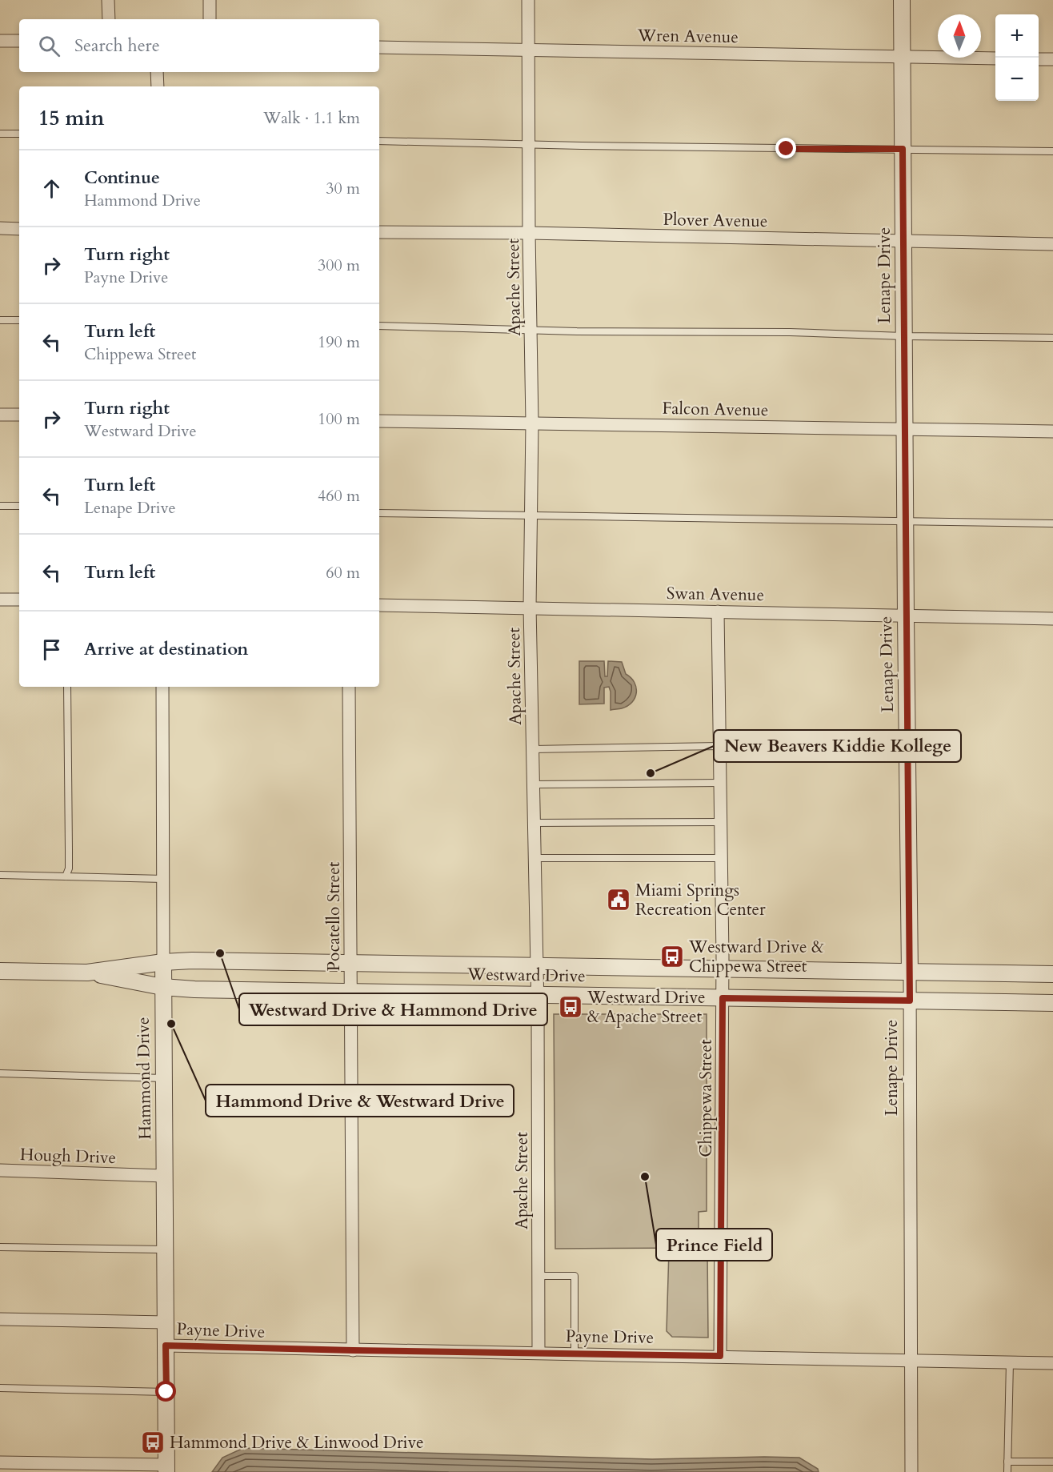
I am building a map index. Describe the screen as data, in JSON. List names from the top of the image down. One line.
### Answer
{"streets":{"street":["Wren Avenue","Plover Avenue","Lenape Drive","Apache Street","Falcon Avenue","Swan Avenue","Pocatello Street","Westward Drive","Hammond Drive","Chippewa Street","Hough Drive","Payne Drive"]},"crossings":[["Wren Avenue","Lenape Drive"],["Wren Avenue","Apache Street"],["Plover Avenue","Lenape Drive"],["Plover Avenue","Apache Street"],["Lenape Drive","Falcon Avenue"],["Lenape Drive","Swan Avenue"],["Lenape Drive","Westward Drive"],["Lenape Drive","Payne Drive"],["Apache Street","Falcon Avenue"],["Apache Street","Swan Avenue"],["Apache Street","Westward Drive"],["Apache Street","Payne Drive"],["Swan Avenue","Chippewa Street"],["Pocatello Street","Westward Drive"],["Pocatello Street","Payne Drive"],["Westward Drive","Hammond Drive"],["Westward Drive","Chippewa Street"],["Hammond Drive","Hough Drive"],["Hammond Drive","Payne Drive"],["Chippewa Street","Payne Drive"]],"places":{"other":["New Beavers Kiddie Kollege","Westward Drive & Hammond Drive","Hammond Drive & Westward Drive","Prince Field"],"public building":["Miami Springs Recreation Center"],"bus stop":["Westward Drive & Chippewa Street","Westward Drive & Apache Street","Hammond Drive & Linwood Drive"]},"north":"top","page":{"map_buttons":["+","−"],"search":"Search here","heading":["15 min","Walk · 1.1 km"],"list":[["Continue","Hammond Drive","30 m"],["Turn right","Payne Drive","300 m"],["Turn left","Chippewa Street","190 m"],["Turn right","Westward Drive","100 m"],["Turn left","Lenape Drive","460 m"],["Turn left","60 m"],"Arrive at destination"]}}
